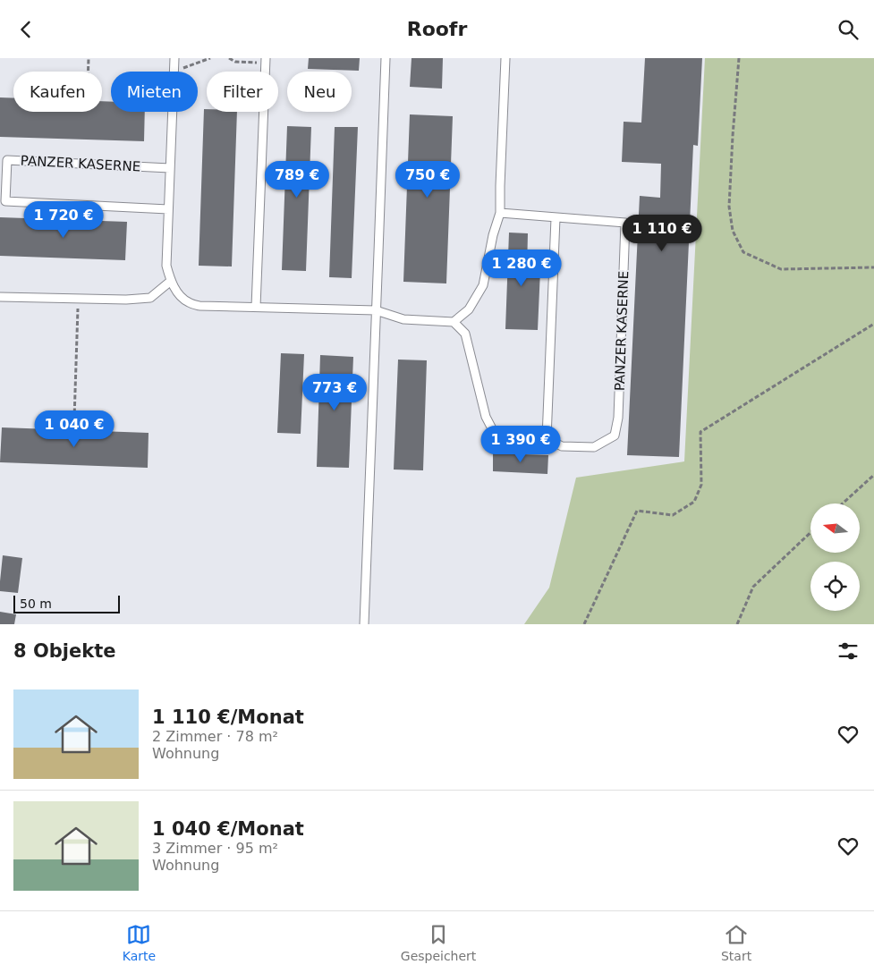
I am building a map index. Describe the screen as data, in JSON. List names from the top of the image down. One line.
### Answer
{"streets":{"lane":["PANZER KASERNE"]},"scale_bar":"50 m","north":"left","page":{"header":"Roofr","chip":["Kaufen","Mieten","Filter","Neu"],"price":["789 €","750 €","1 720 €","1 110 €","1 280 €","773 €","1 040 €","1 390 €"],"scale":"50 m","heading":"8 Objekte","list":[{"name":"1 110 €/Monat","note":"2 Zimmer · 78 m² · Wohnung"},{"name":"1 040 €/Monat","note":"3 Zimmer · 95 m² · Wohnung"}],"tabs":["Karte","Gespeichert","Start"]}}
